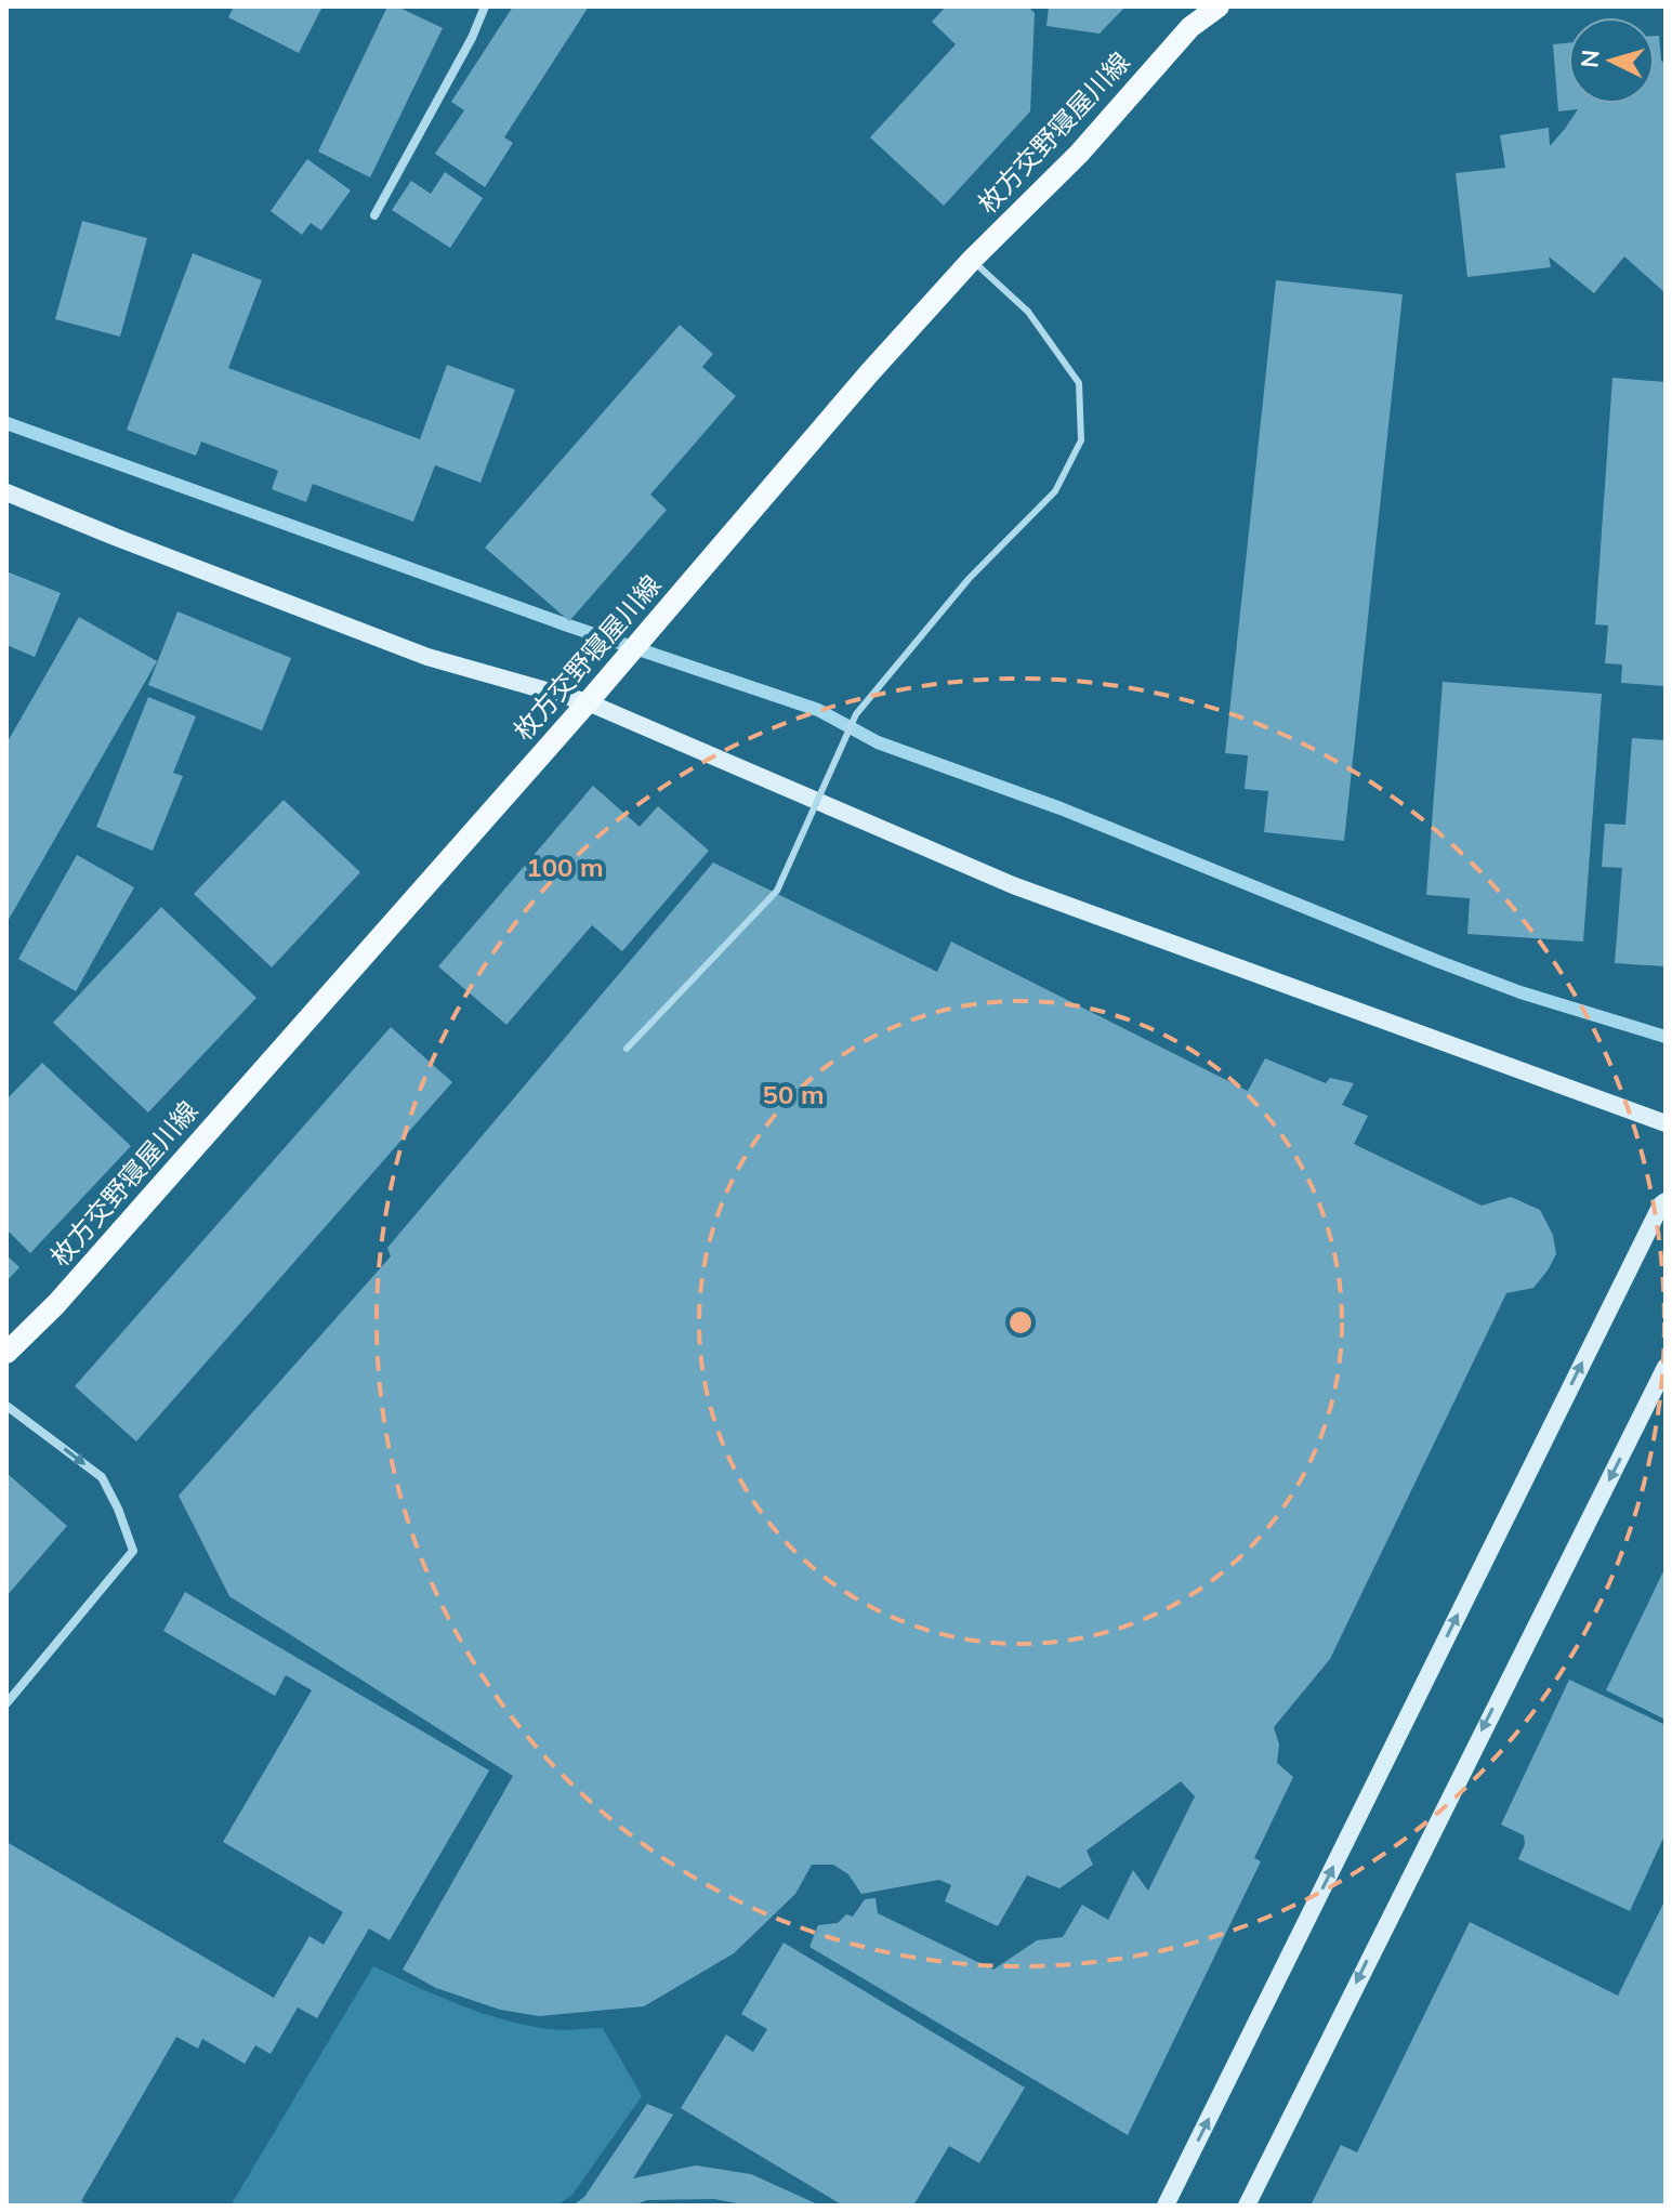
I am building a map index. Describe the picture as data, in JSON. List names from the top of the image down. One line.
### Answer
{"streets":{"main road":["枚方交野寝屋川線"]},"north":"left","rings":["100 m","50 m"]}
